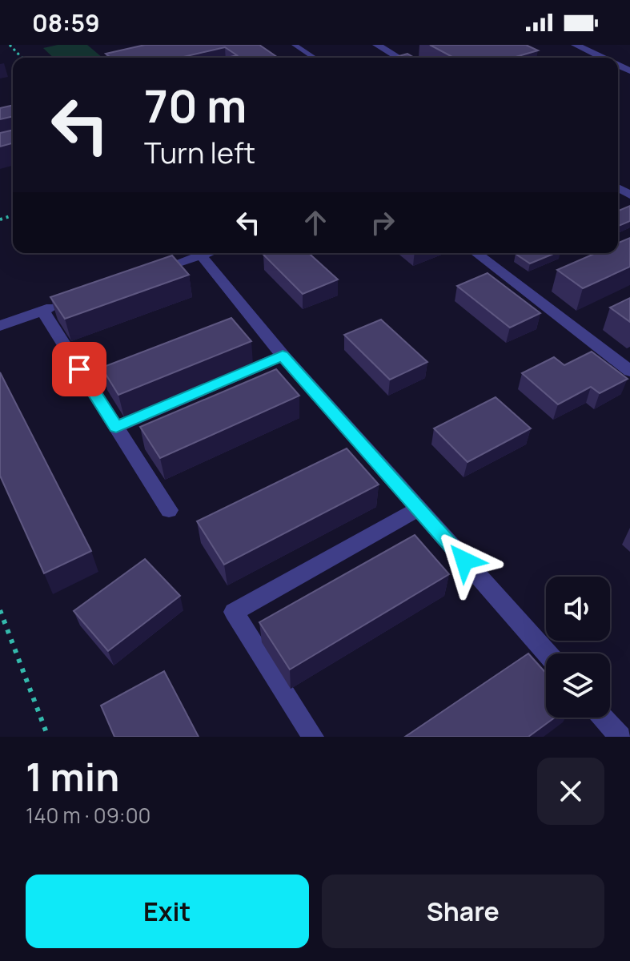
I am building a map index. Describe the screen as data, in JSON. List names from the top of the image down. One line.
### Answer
{"page":{"status":"08:59","turn":["70 m","Turn left"],"heading":["1 min","140 m · 09:00"],"buttons":["Exit","Share"]}}
